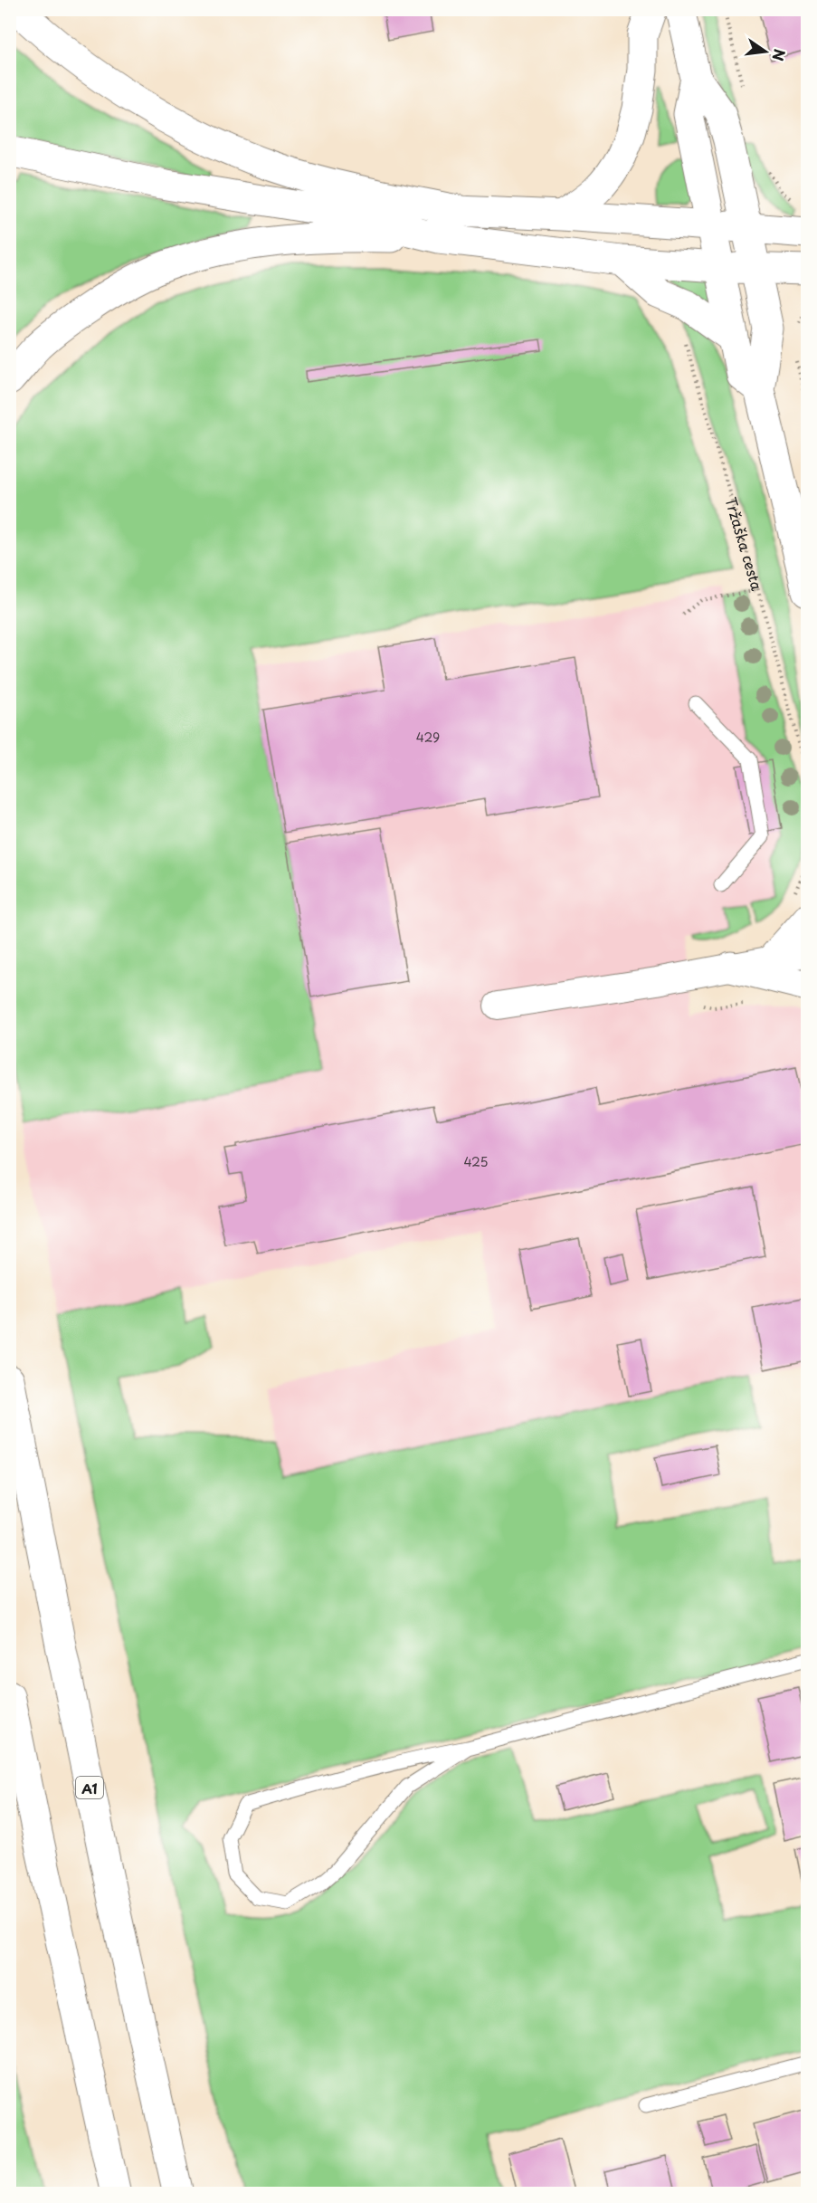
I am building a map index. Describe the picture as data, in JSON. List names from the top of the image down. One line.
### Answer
{"streets":{"main road":["A1"],"path":["Tržaška cesta"]},"house_numbers":["429","425"],"north":"right"}
